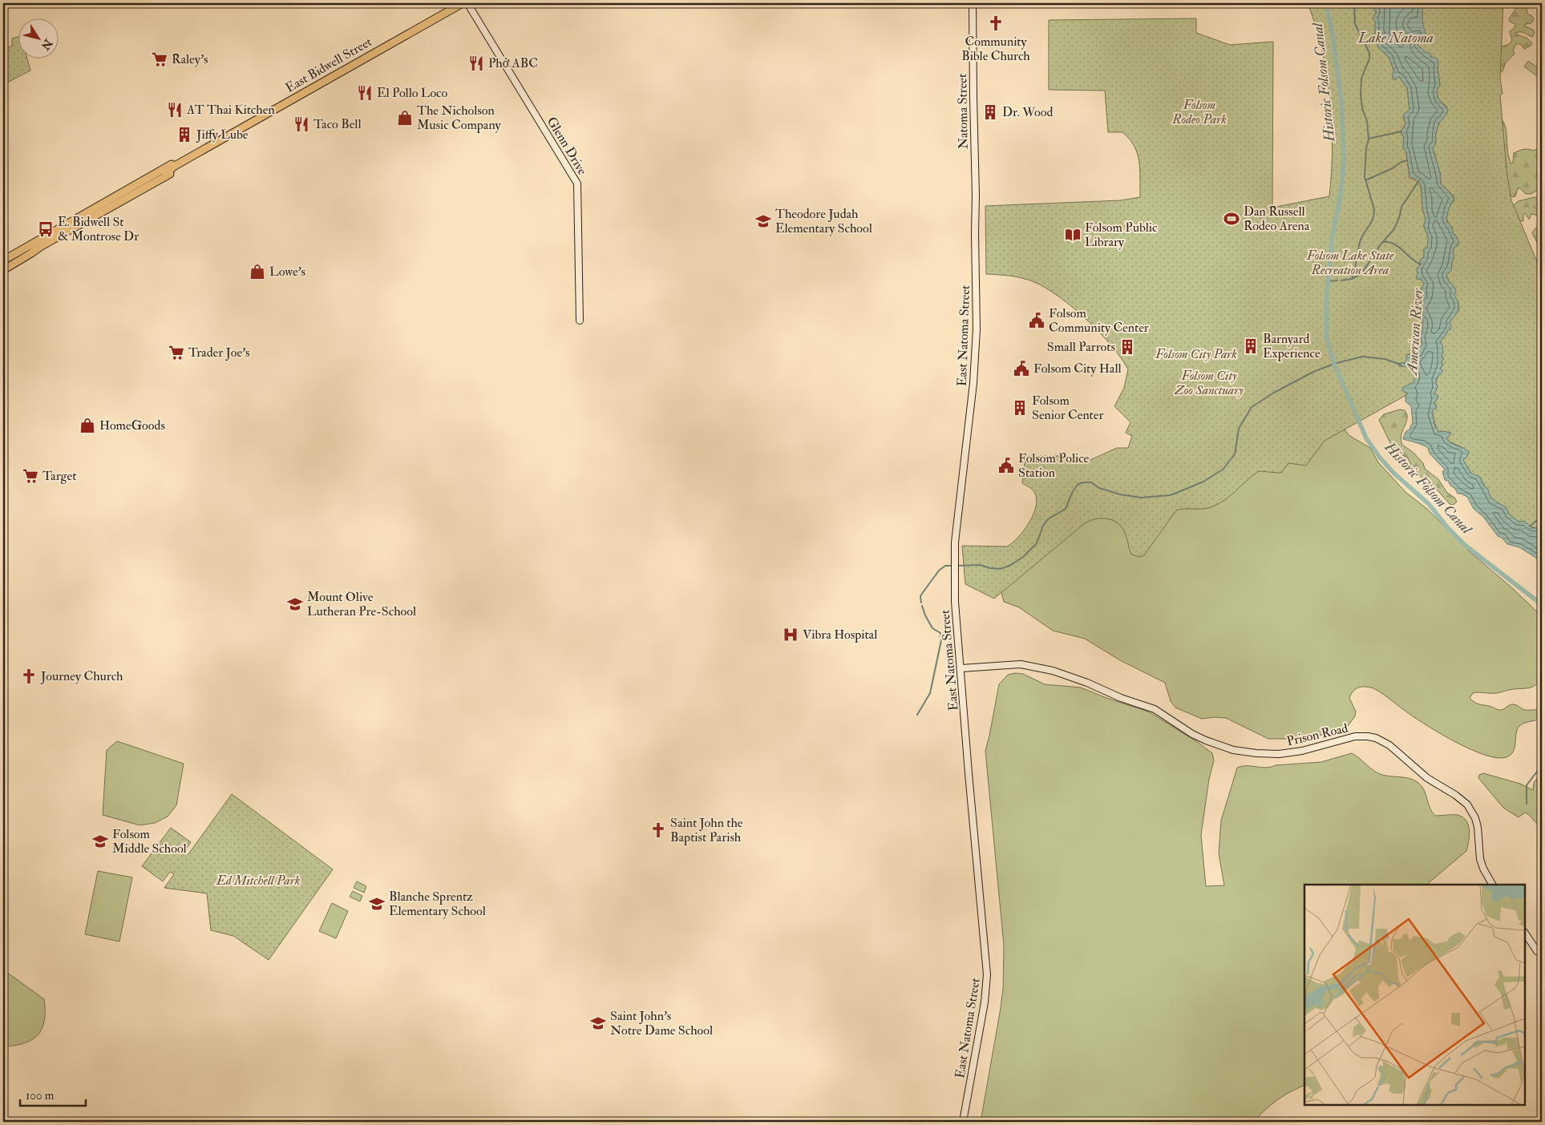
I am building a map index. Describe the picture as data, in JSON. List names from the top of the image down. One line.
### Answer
{"streets":{"main road":["East Bidwell Street","Natoma Street","Glenn Drive","East Natoma Street","Prison Road"]},"crossings":[["Natoma Street","East Natoma Street"],["East Natoma Street","Prison Road"]],"water":["Lake Natoma","Historic Folsom Canal","American River"],"parks":["Folsom Rodeo Park","Folsom Lake State Recreation Area","Folsom City Park","Folsom City Zoo Sanctuary","Ed Mitchell Park"],"places":{"church":["Community Bible Church","Journey Church","Saint John the Baptist Parish"],"supermarket":["Raley's","Trader Joe's","Target"],"restaurant":["Phở ABC","El Pollo Loco","AT Thai Kitchen","Taco Bell"],"building":["Dr. Wood","Jiffy Lube","Barnyard Experience","Small Parrots","Folsom Senior Center"],"shop":["The Nicholson Music Company","Lowe's","HomeGoods"],"sports":["Dan Russell Rodeo Arena"],"school or university":["Theodore Judah Elementary School","Mount Olive Lutheran Pre-School","Folsom Middle School","Blanche Sprentz Elementary School","Saint John's Notre Dame School"],"bus stop":["E. Bidwell St & Montrose Dr"],"library":["Folsom Public Library"],"public building":["Folsom Community Center","Folsom City Hall","Folsom Police Station"],"hospital":["Vibra Hospital"]},"scale_bar":"100 m","north":"bottom right"}
